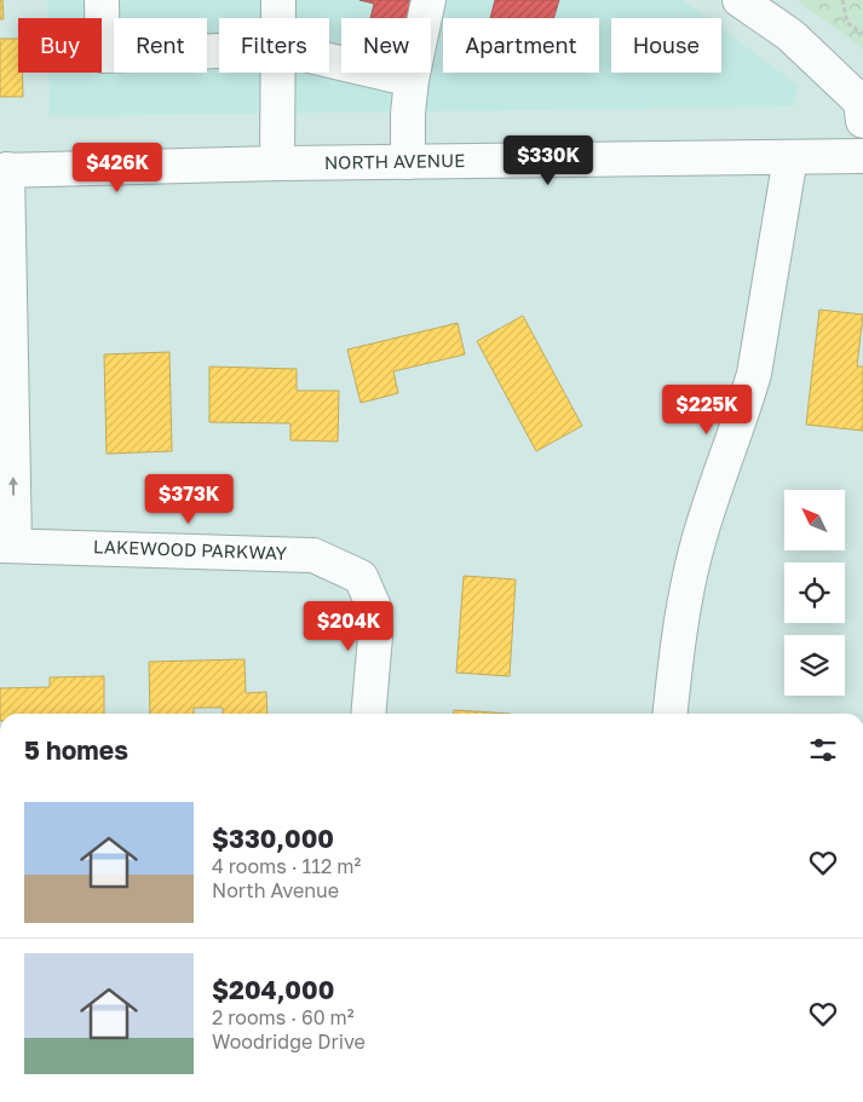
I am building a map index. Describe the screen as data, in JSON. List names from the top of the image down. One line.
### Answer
{"streets":{"street":["NORTH AVENUE","LAKEWOOD PARKWAY"]},"crossings":[["NORTH AVENUE","LAKEWOOD PARKWAY"]],"one_way":["LAKEWOOD PARKWAY"],"north":"top left","page":{"chip":["Buy","Rent","Filters","New","Apartment","House"],"price":["$330K","$426K","$225K","$373K","$204K"],"heading":"5 homes","list":[{"name":"$330,000","note":"4 rooms · 112 m² · North Avenue"},{"name":"$204,000","note":"2 rooms · 60 m² · Woodridge Drive"}]}}
